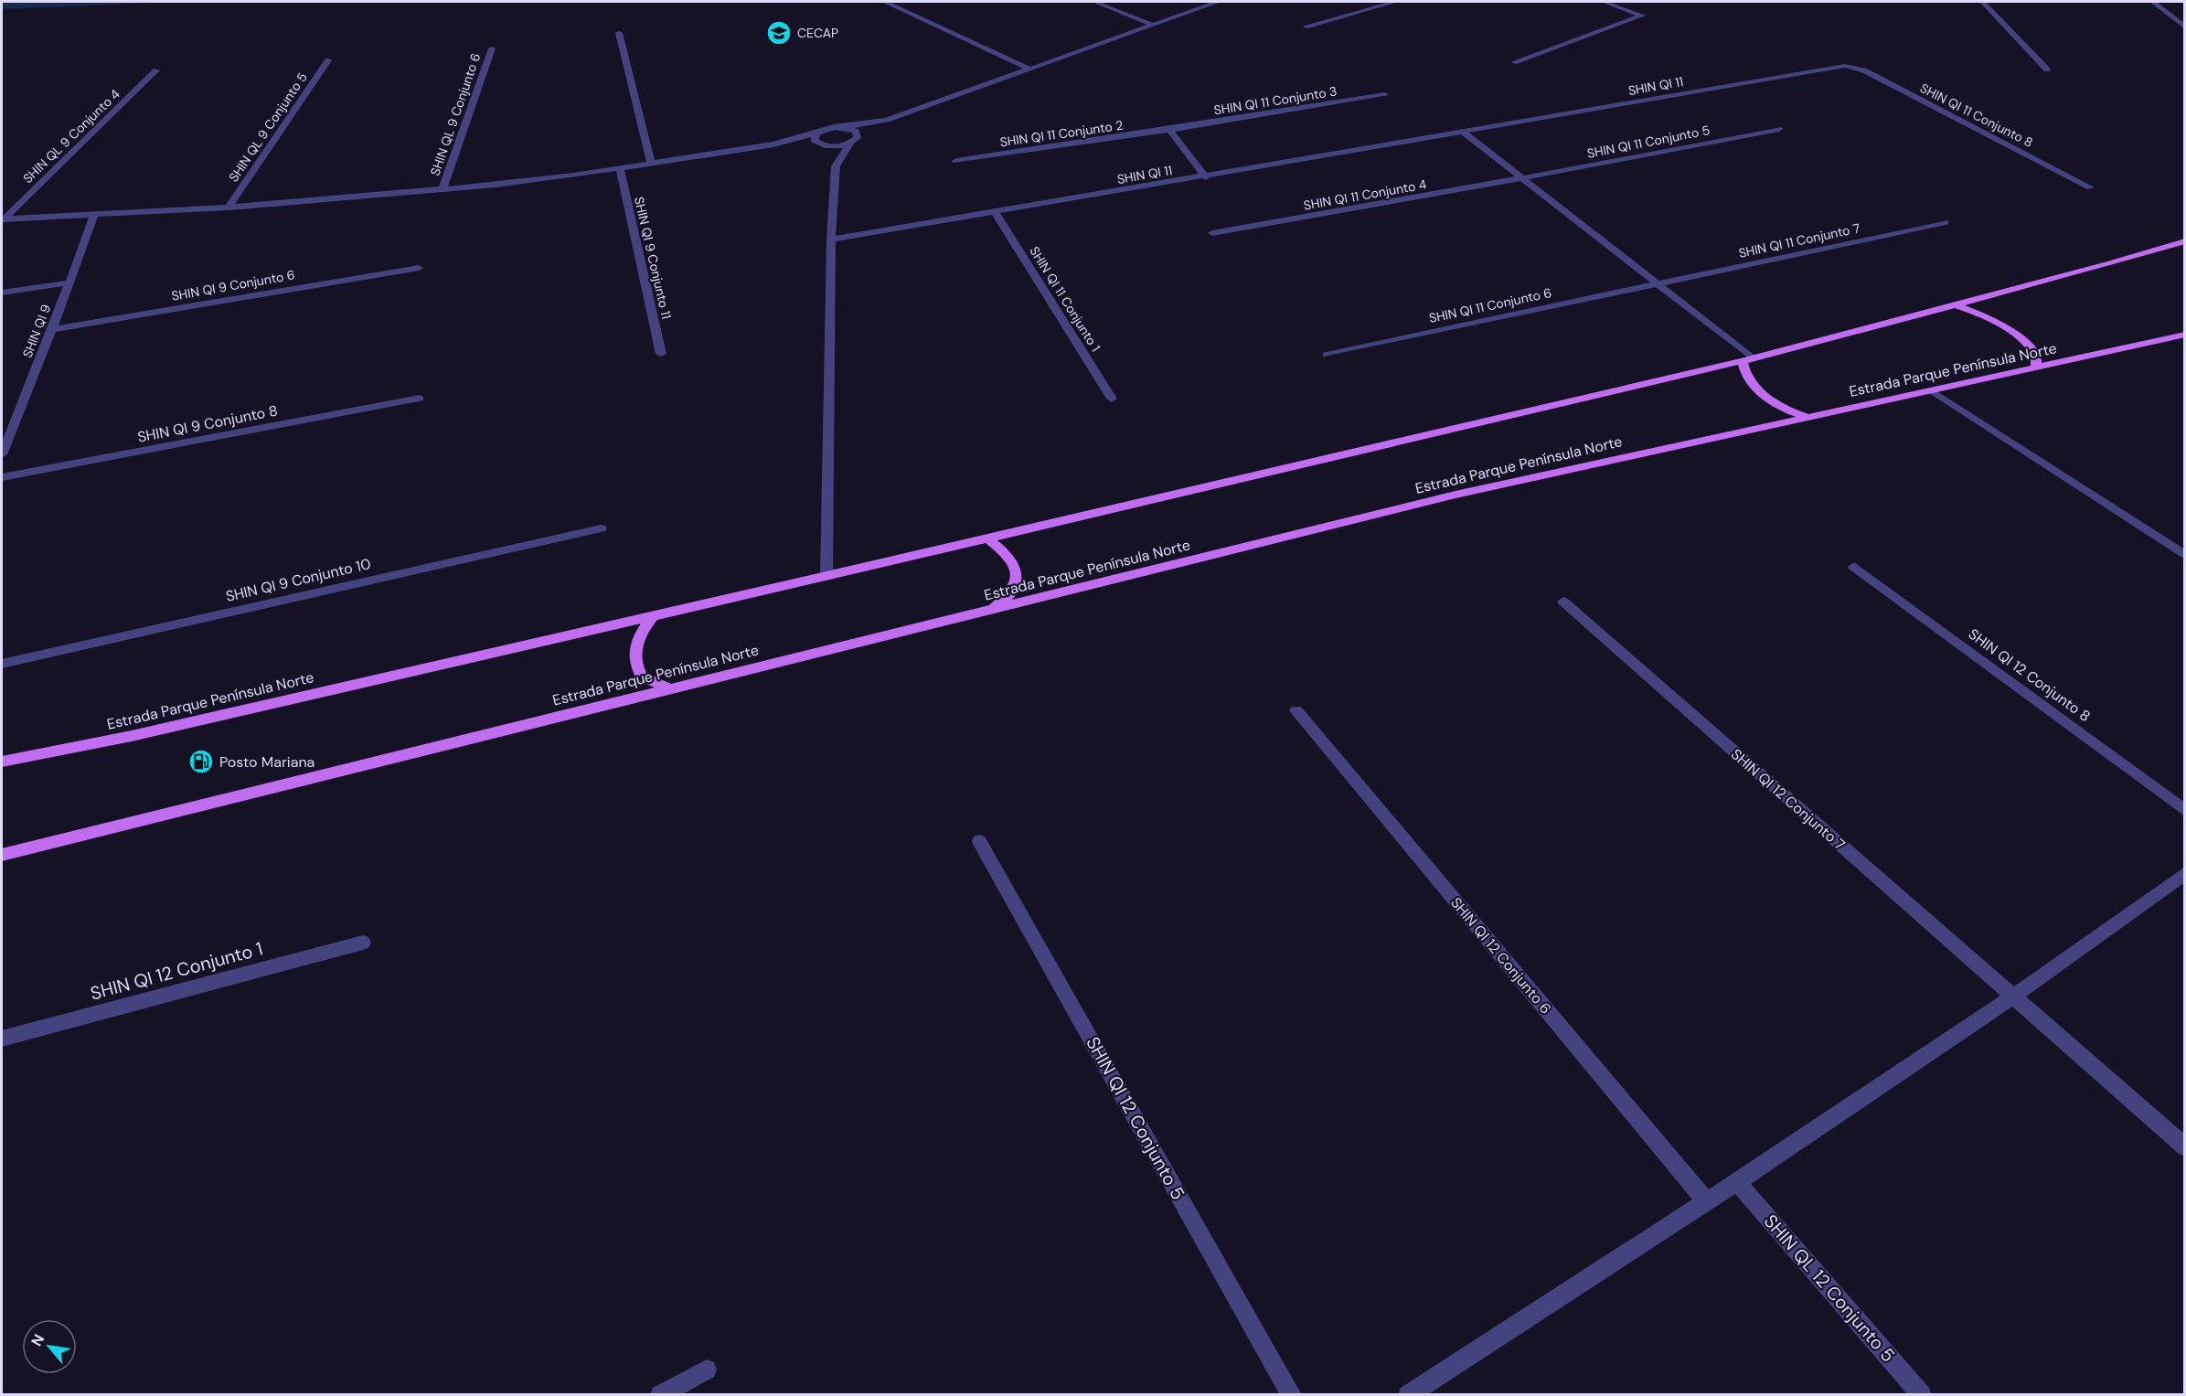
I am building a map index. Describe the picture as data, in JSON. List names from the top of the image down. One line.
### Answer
{"streets":{"main road":["Estrada Parque Península Norte"],"street":["SHIN QI 11","SHIN QI 11 Conjunto 3","SHIN QL 9 Conjunto 6","SHIN QI 11 Conjunto 8","SHIN QL 9 Conjunto 5","SHIN QI 11 Conjunto 2","SHIN QL 9 Conjunto 4","SHIN QI 11 Conjunto 5","SHIN QI 11 Conjunto 4","SHIN QI 11 Conjunto 7","SHIN QI 9 Conjunto 11","SHIN QI 9 Conjunto 6","SHIN QI 11 Conjunto 1","SHIN QI 11 Conjunto 6","SHIN QI 9","SHIN QI 9 Conjunto 8","SHIN QI 9 Conjunto 10","SHIN QI 12 Conjunto 8","SHIN QI 12 Conjunto 7","SHIN QI 12 Conjunto 6","SHIN QI 12 Conjunto 1","SHIN QI 12 Conjunto 5","SHIN QL 12 Conjunto 5"]},"crossings":[["SHIN QI 11","SHIN QI 11 Conjunto 8"],["SHIN QI 11","SHIN QI 11 Conjunto 1"],["SHIN QI 11 Conjunto 3","SHIN QI 11 Conjunto 2"],["SHIN QI 11 Conjunto 5","SHIN QI 11 Conjunto 4"],["SHIN QI 11 Conjunto 7","SHIN QI 11 Conjunto 6"],["SHIN QI 9 Conjunto 6","SHIN QI 9"]],"places":{"school or university":["CECAP"],"fuel station":["Posto Mariana"]},"north":"top left"}
